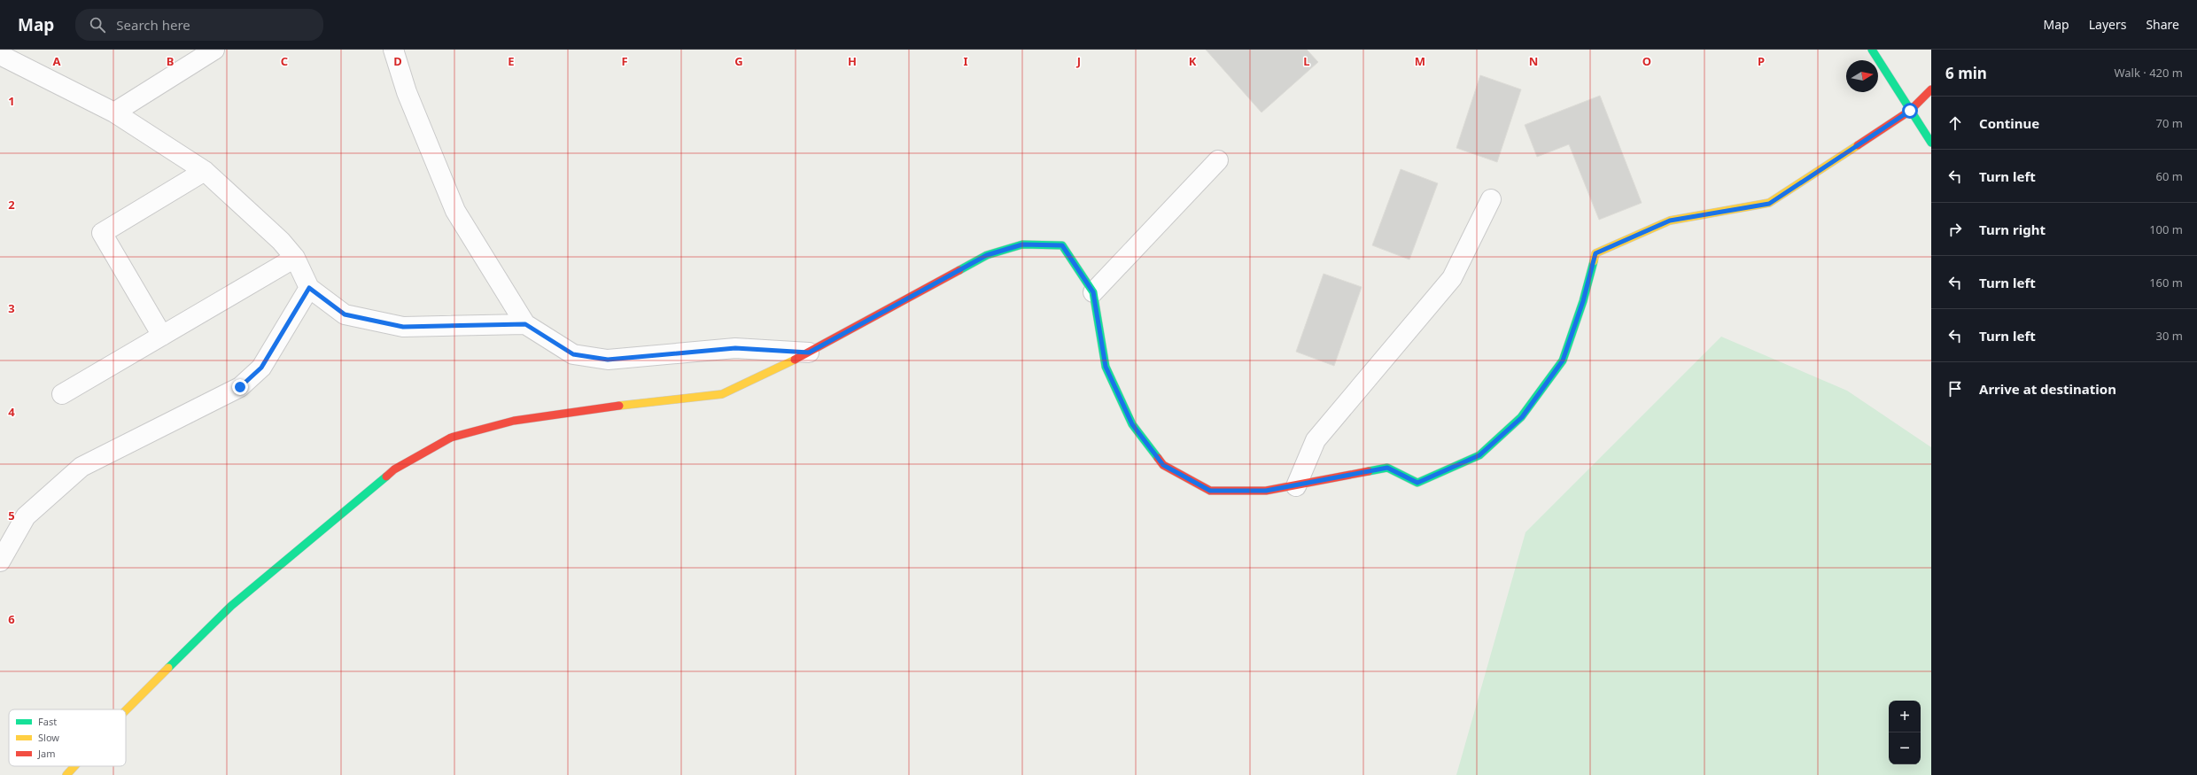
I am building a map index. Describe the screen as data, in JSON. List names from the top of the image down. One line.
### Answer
{"legend":["Fast","Slow","Jam"],"north":"right","page":{"header":"Map","search":"Search here","nav":["Map","Layers","Share"],"heading":["6 min","Walk · 420 m"],"list":[["Continue","70 m"],["Turn left","60 m"],["Turn right","100 m"],["Turn left","160 m"],["Turn left","30 m"],"Arrive at destination"],"map_buttons":["+","−"]},"grid":{"columns":["A","B","C","D","E","F","G","H","I","J","K","L","M","N","O","P"],"rows":["1","2","3","4","5","6"]}}
